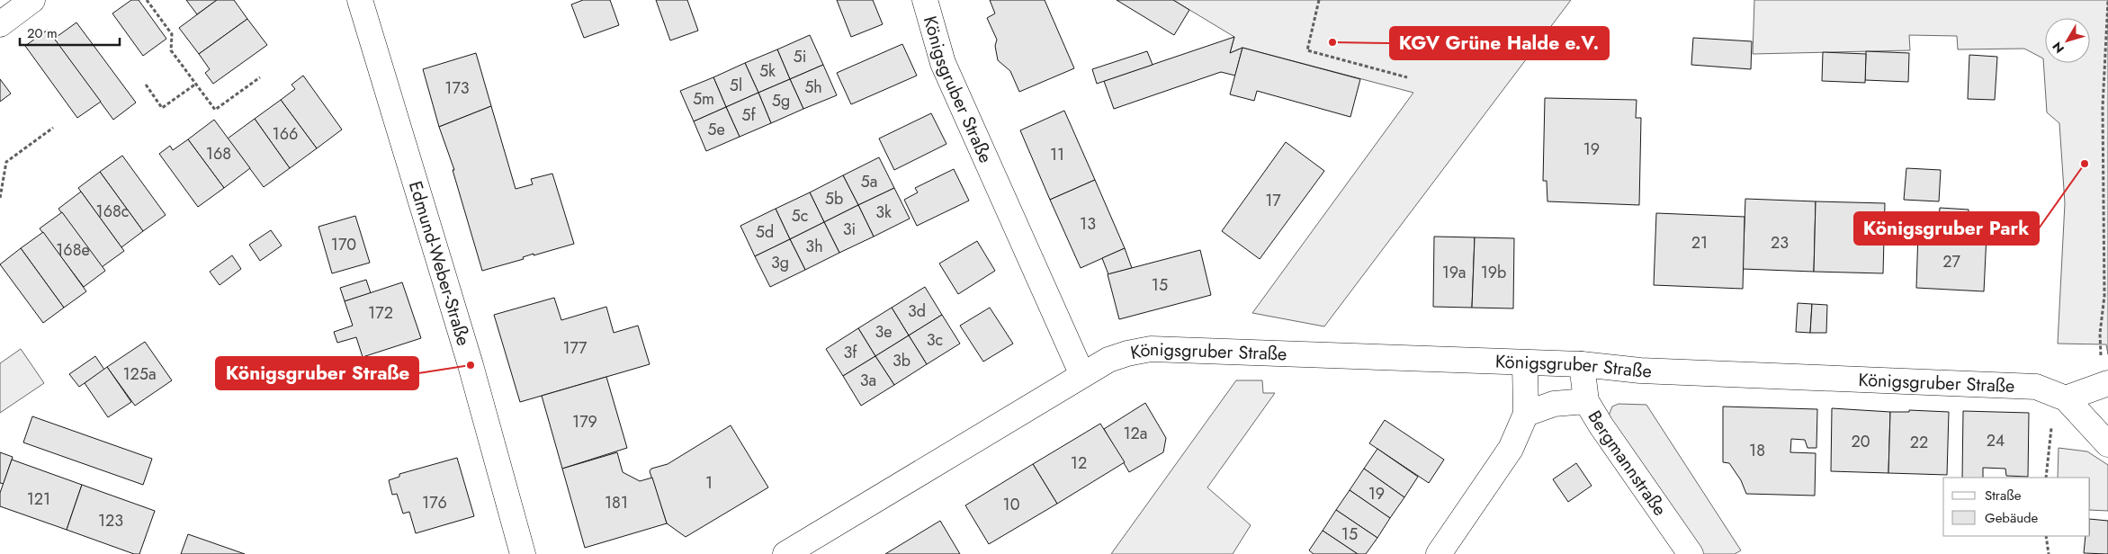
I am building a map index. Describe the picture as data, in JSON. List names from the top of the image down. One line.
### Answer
{"streets":{"street":["Königsgruber Straße","Edmund-Weber-Straße","Bergmannstraße"]},"crossings":[["Königsgruber Straße","Bergmannstraße"]],"places":["KGV Grüne Halde e.V.","Königsgruber Park","Königsgruber Straße"],"house_numbers":["5i","5k","5l","5h","173","5m","5g","5f","5e","166","19","168","11","5a","5b","17","168c","3k","5c","13","3i","5d","21","23","170","3h","168e","27","3g","19a","19b","15","3d","172","3e","3c","177","3f","3b","125a","3a","179","12a","24","20","22","18","12","1","19","121","176","181","10","123","15"],"legend":["Straße","Gebäude"],"scale_bar":"20 m","north":"bottom left"}
